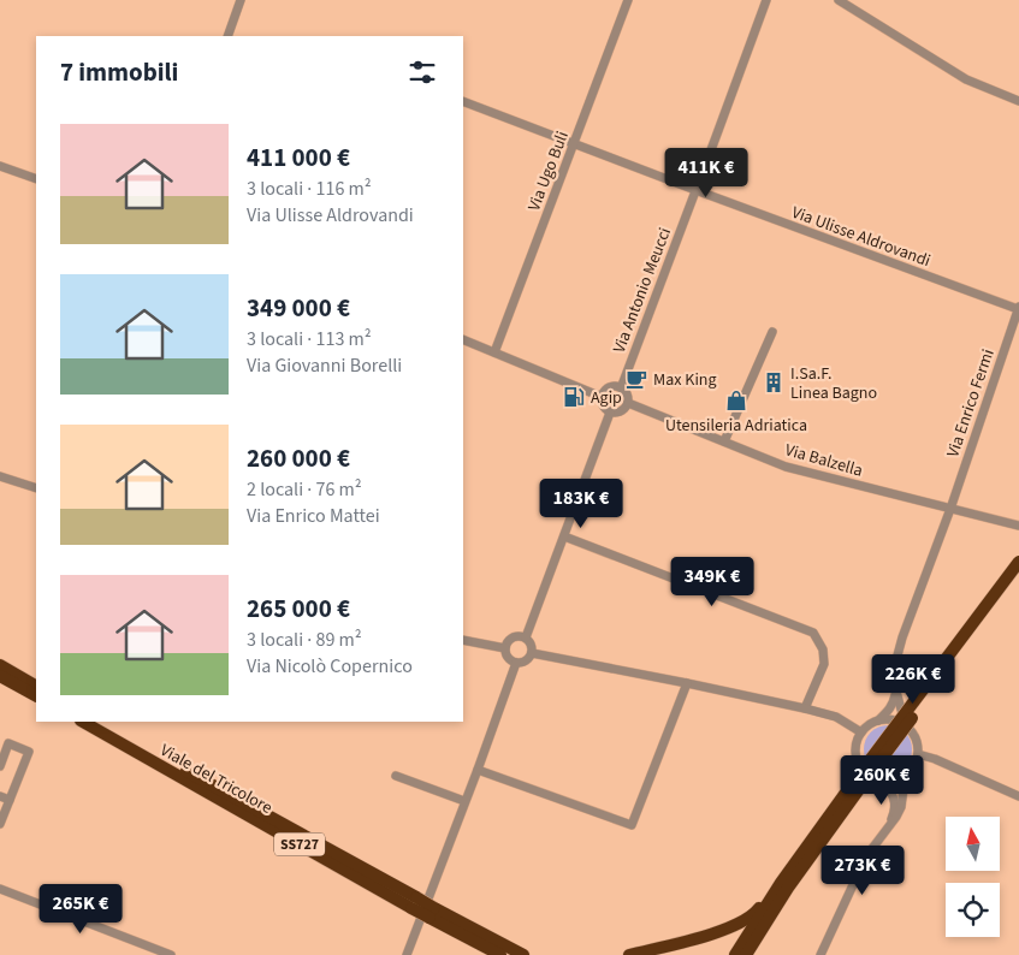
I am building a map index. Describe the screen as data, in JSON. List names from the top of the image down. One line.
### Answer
{"streets":{"highway":["Viale del Tricolore","SS727"],"street":["Via Ugo Buli","Via Ulisse Aldrovandi","Via Antonio Meucci","Via Enrico Fermi","Via Balzella"]},"crossings":[["Via Ugo Buli","Via Ulisse Aldrovandi"],["Via Ulisse Aldrovandi","Via Antonio Meucci"],["Via Ulisse Aldrovandi","Via Enrico Fermi"],["Via Antonio Meucci","Via Balzella"],["Via Enrico Fermi","Via Balzella"]],"places":{"cafe":["Max King"],"building":["I.Sa.F. Linea Bagno"],"fuel station":["Agip"],"shop":["Utensileria Adriatica"]},"north":"top","page":{"heading":"7 immobili","list":[{"name":"411 000 €","note":"3 locali · 116 m² · Via Ulisse Aldrovandi"},{"name":"349 000 €","note":"3 locali · 113 m² · Via Giovanni Borelli"},{"name":"260 000 €","note":"2 locali · 76 m² · Via Enrico Mattei"},{"name":"265 000 €","note":"3 locali · 89 m² · Via Nicolò Copernico"}],"price":["411K €","183K €","349K €","226K €","260K €","273K €","265K €"]}}
